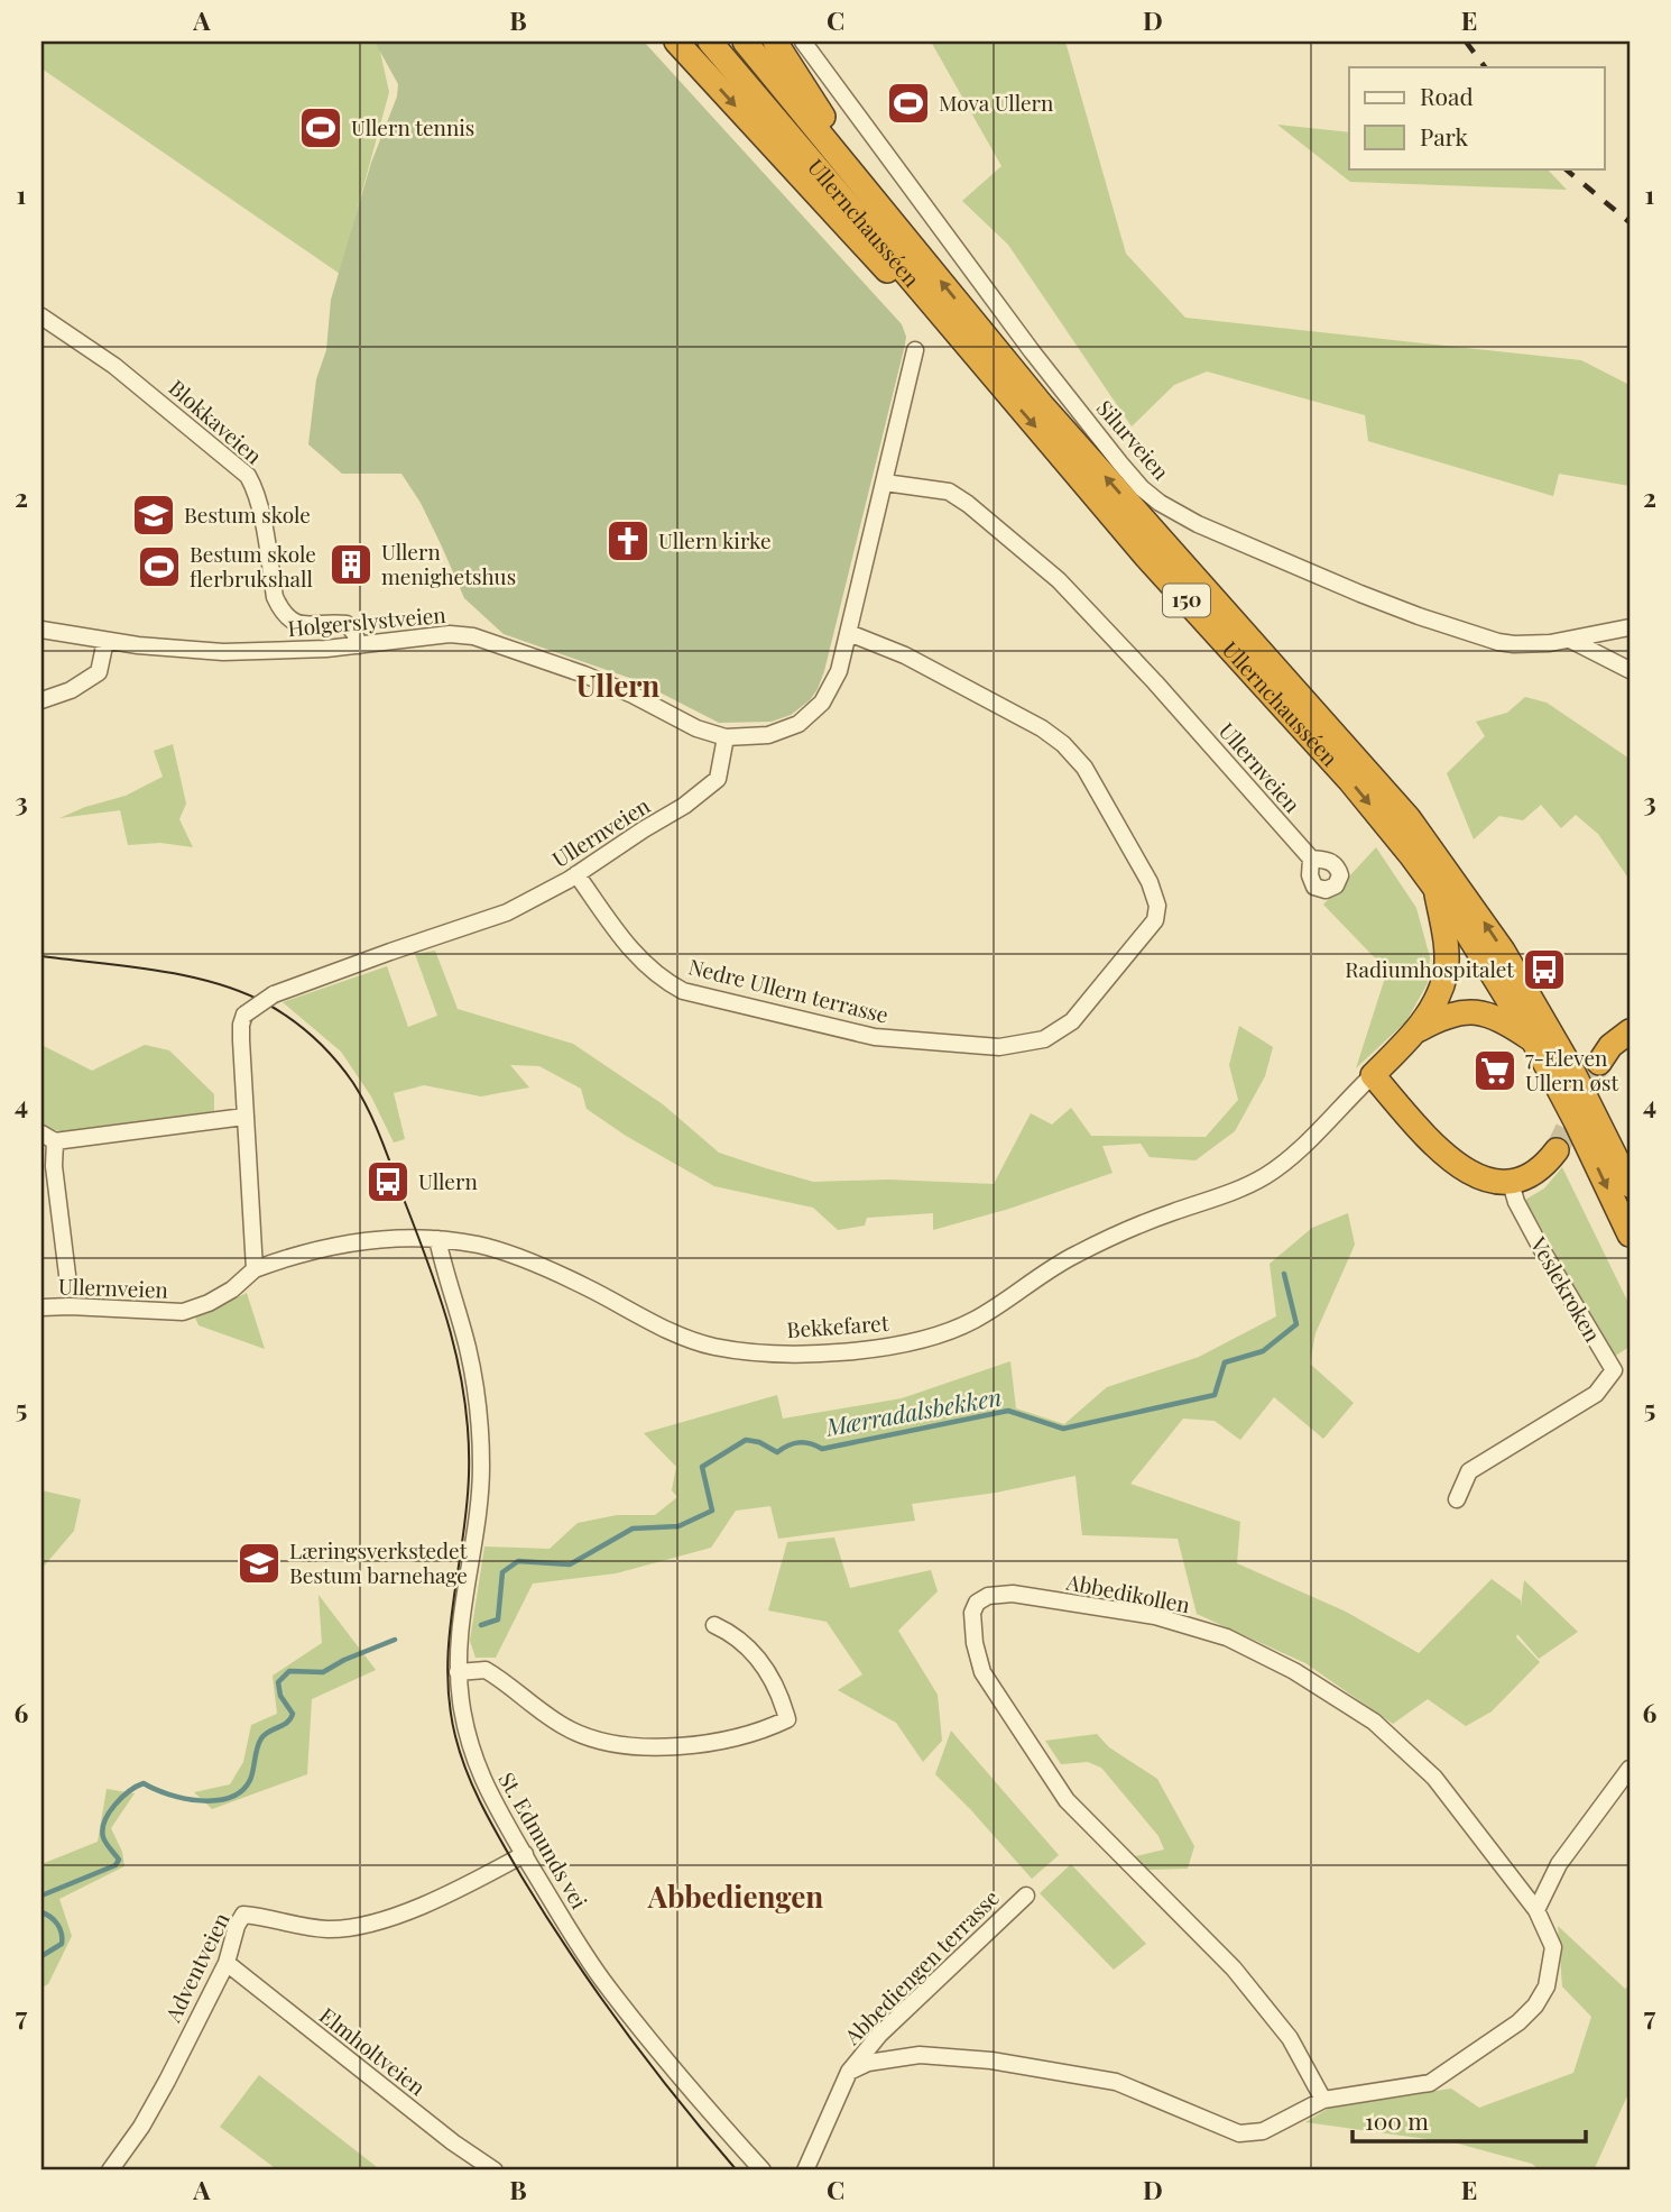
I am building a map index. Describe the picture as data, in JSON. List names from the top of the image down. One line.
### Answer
{"streets":{"highway":["Ullernchausséen","150"],"street":["Blokkaveien","Silurveien","Holgerslystveien","Ullernveien","Nedre Ullern terrasse","Veslekroken","Bekkefaret","Abbedikollen","St. Edmunds vei","Adventveien","Abbediengen terrasse","Elmholtveien"]},"crossings":[["Ullernchausséen","150"],["Blokkaveien","Holgerslystveien"],["150","Bekkefaret"],["Holgerslystveien","Ullernveien"],["Ullernveien","Nedre Ullern terrasse"],["Ullernveien","Bekkefaret"],["Bekkefaret","St. Edmunds vei"],["Abbedikollen","Abbediengen terrasse"],["St. Edmunds vei","Adventveien"],["Adventveien","Elmholtveien"]],"districts":["Ullern","Abbediengen"],"water":["Mærradalsbekken"],"places":{"sports":["Mova Ullern","Ullern tennis","Bestum skole flerbrukshall"],"school or university":["Bestum skole","Læringsverkstedet Bestum barnehage"],"church":["Ullern kirke"],"building":["Ullern menighetshus"],"bus stop":["Radiumhospitalet","Ullern"],"supermarket":["7-Eleven Ullern øst"]},"legend":["Road","Park"],"scale_bar":"100 m","grid":{"columns":["A","B","C","D","E"],"rows":["1","2","3","4","5","6","7"]}}
